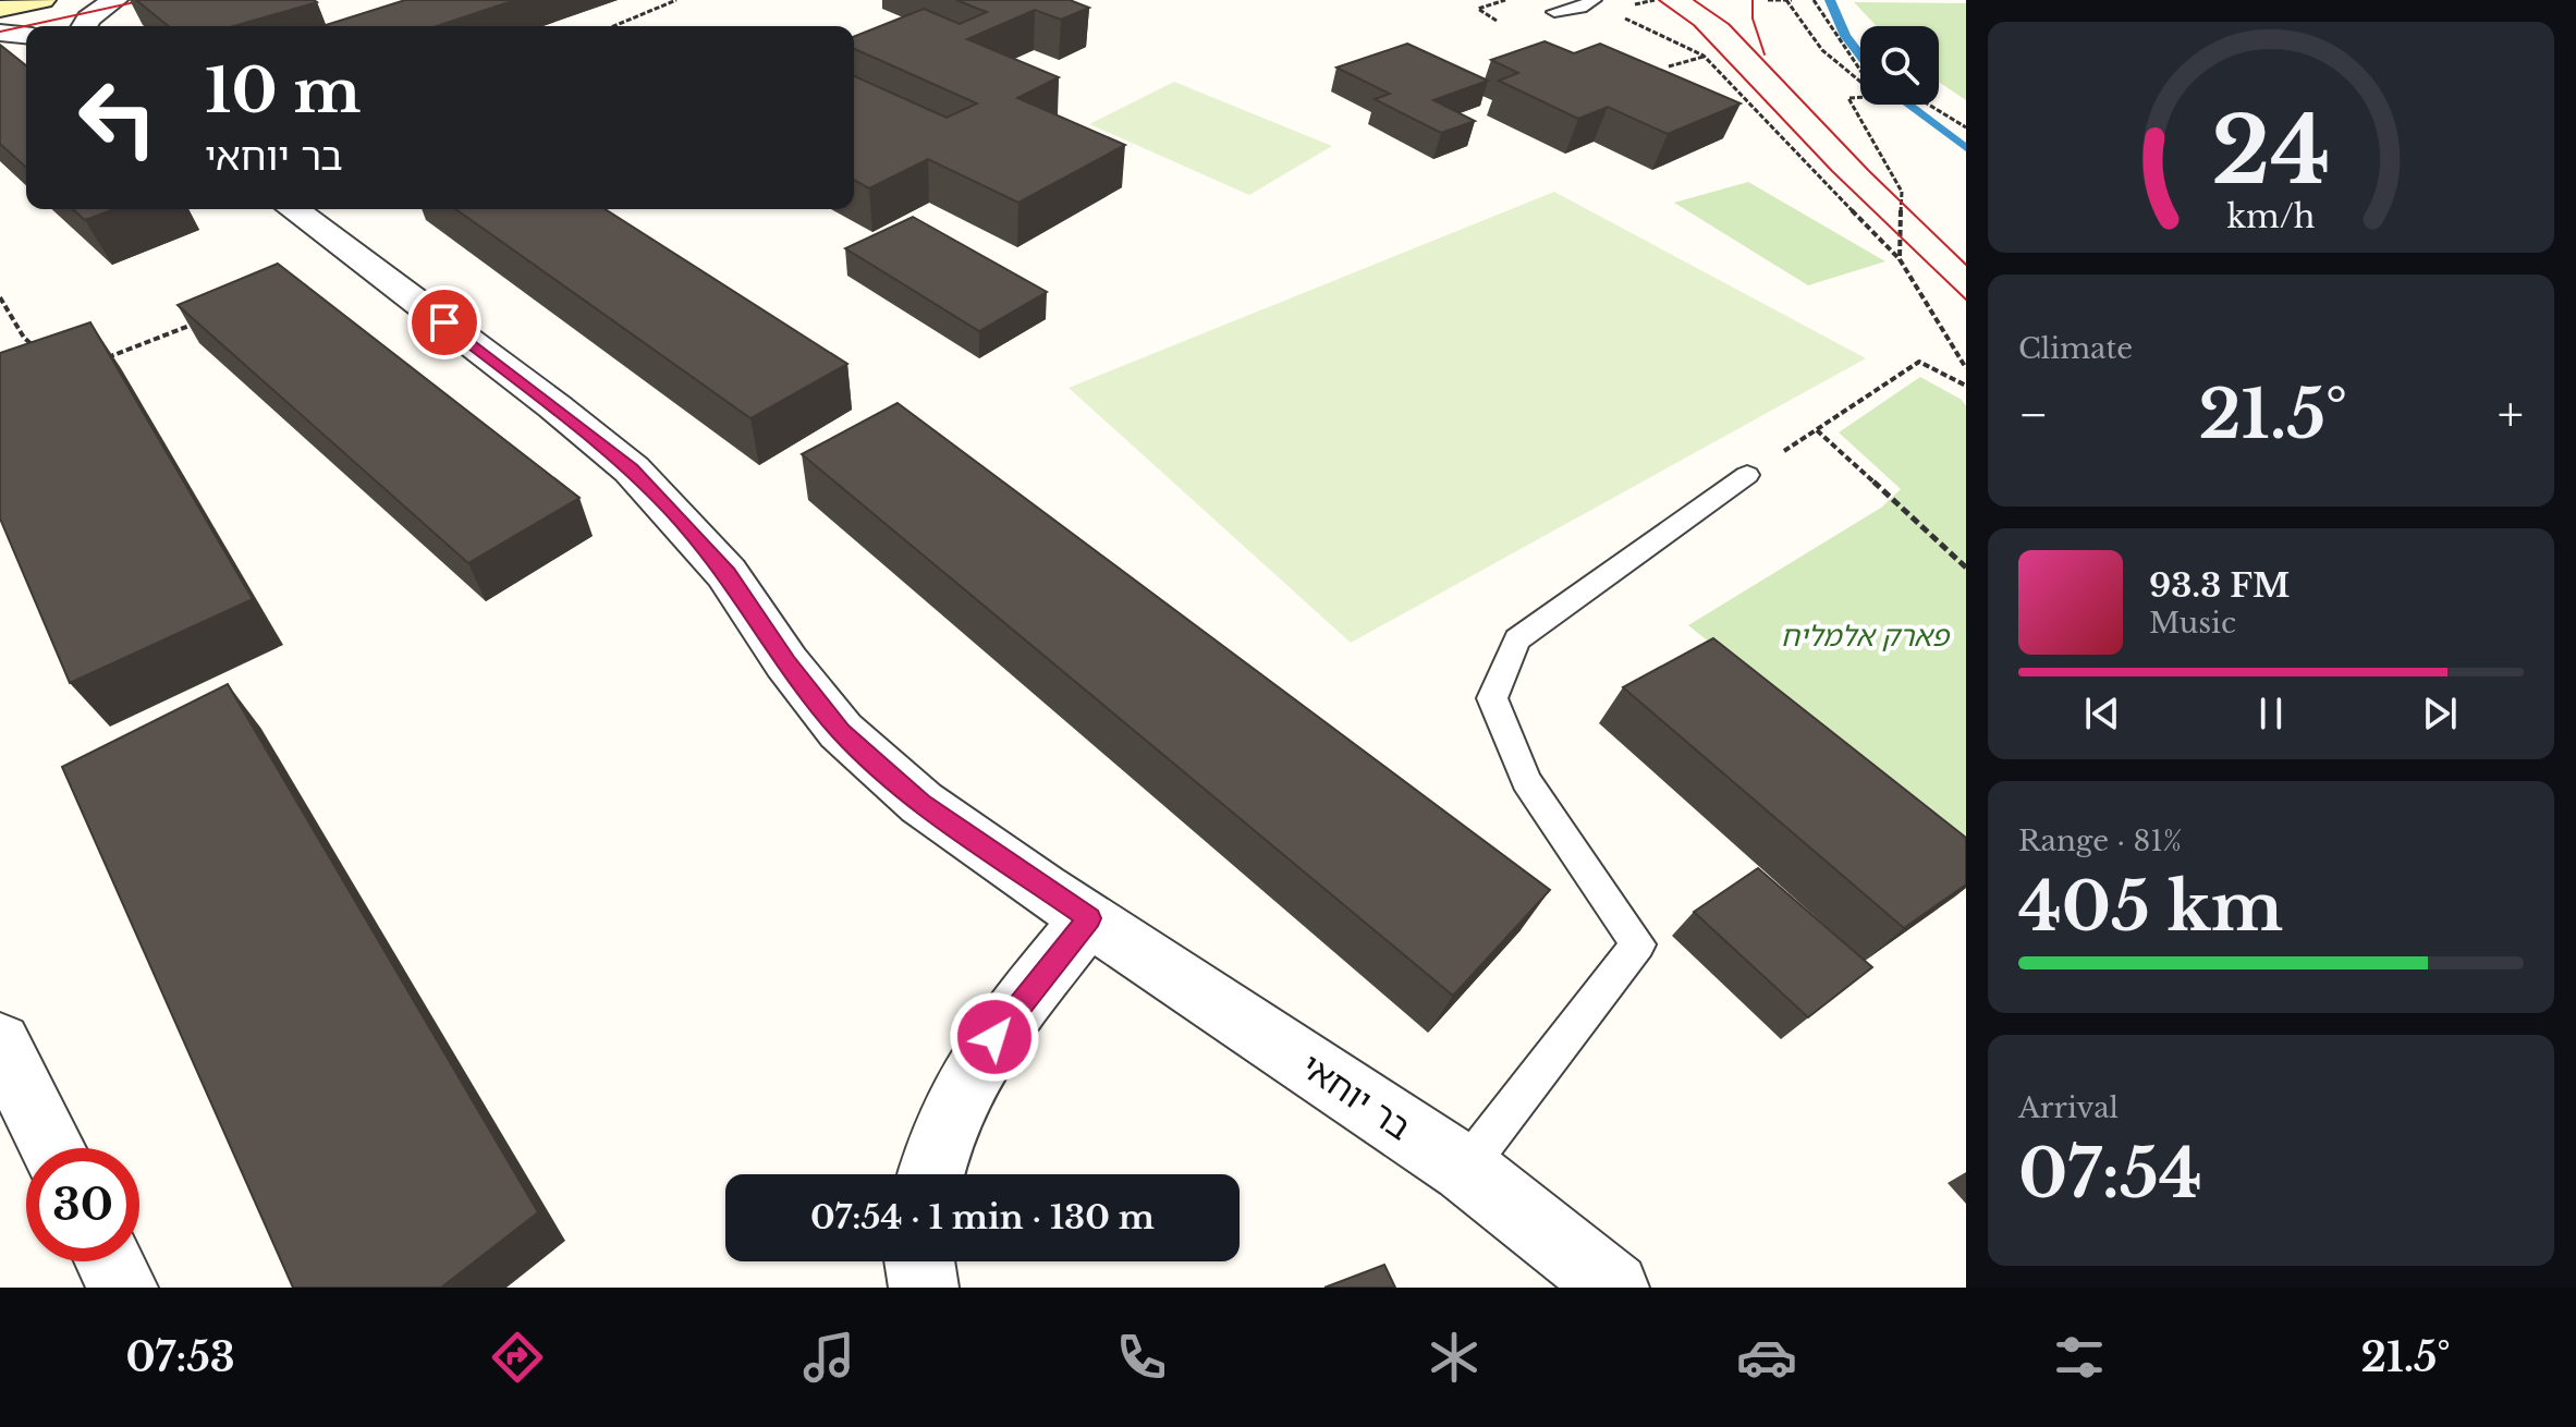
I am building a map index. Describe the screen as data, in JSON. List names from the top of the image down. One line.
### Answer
{"streets":{"street":["בר יוחאי"]},"parks":["פארק אלמליח"],"page":{"turn":["10 m","בר יוחאי"],"tile":["Climate",["Range · 81%","405 km"],["Arrival","07:54"]],"heat":["−","21.5°","+"],"song":["93.3 FM","Music"],"limit":"30","trip":"07:54 · 1 min · 130 m","tabs":["07:53","21.5°"],"gauge":["24","km/h"]}}
